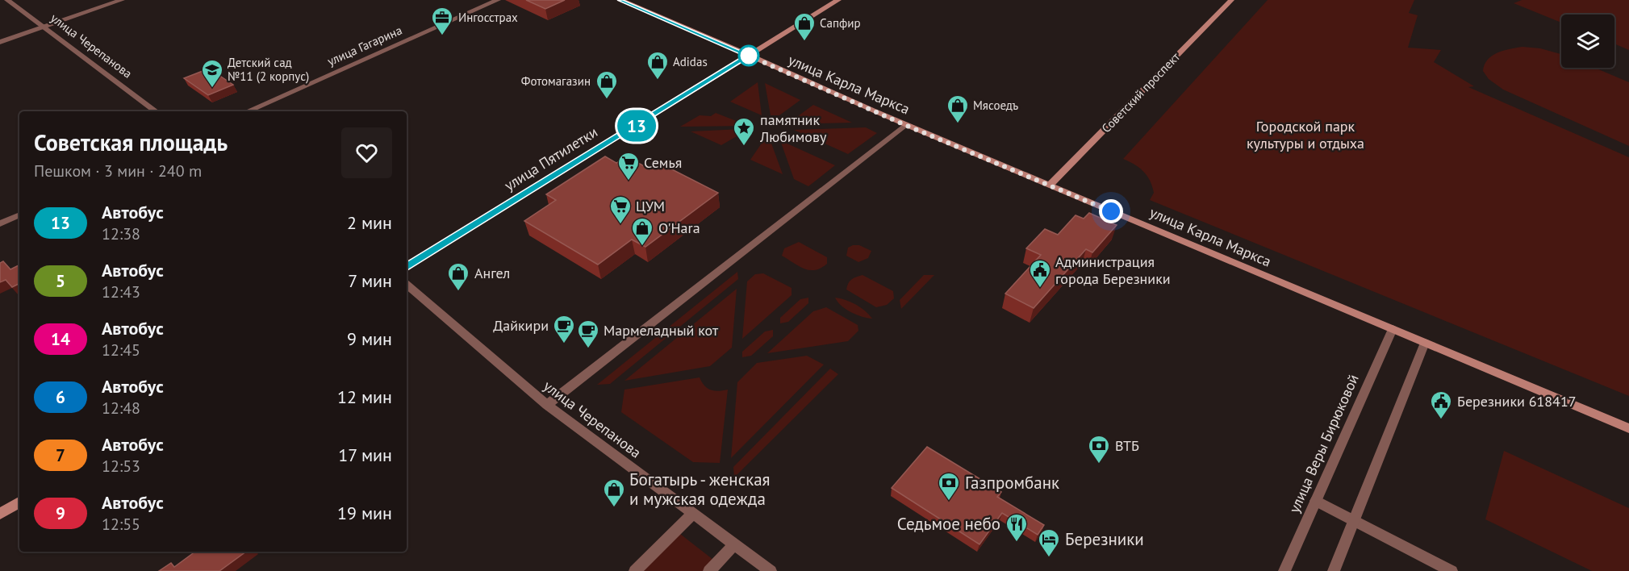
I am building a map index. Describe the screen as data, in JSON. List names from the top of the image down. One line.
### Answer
{"streets":{"main road":["улица Карла Маркса","Советский проспект","улица Пятилетки"],"street":["улица Черепанова","улица Гагарина","улица Веры Бирюковой"]},"crossings":[["улица Карла Маркса","Советский проспект"],["улица Карла Маркса","улица Пятилетки"],["улица Карла Маркса","улица Веры Бирюковой"]],"parks":["Городской парк культуры и отдыха"],"places":{"office":["Ингосстрах"],"shop":["Сапфир","Adidas","Фотомагазин","Мясоедъ","O'Hara","Ангел","Богатырь - женская и мужская одежда"],"school or university":["Детский сад №11 (2 корпус)"],"place":["памятник Любимову"],"supermarket":["Семья","ЦУМ"],"public building":["Администрация города Березники","Березники 618417"],"cafe":["Дайкири","Мармеладный кот"],"bank":["ВТБ","Газпромбанк"],"restaurant":["Седьмое небо"],"hotel":["Березники"]},"lines":["bus line 13"],"page":{"on_map":"13","heading":["Советская площадь","Пешком · 3 мин · 240 m"],"list":[{"mark":"13","name":"Автобус","note":"12:38","value":"2 мин"},{"mark":"5","name":"Автобус","note":"12:43","value":"7 мин"},{"mark":"14","name":"Автобус","note":"12:45","value":"9 мин"},{"mark":"6","name":"Автобус","note":"12:48","value":"12 мин"},{"mark":"7","name":"Автобус","note":"12:53","value":"17 мин"},{"mark":"9","name":"Автобус","note":"12:55","value":"19 мин"}]}}
